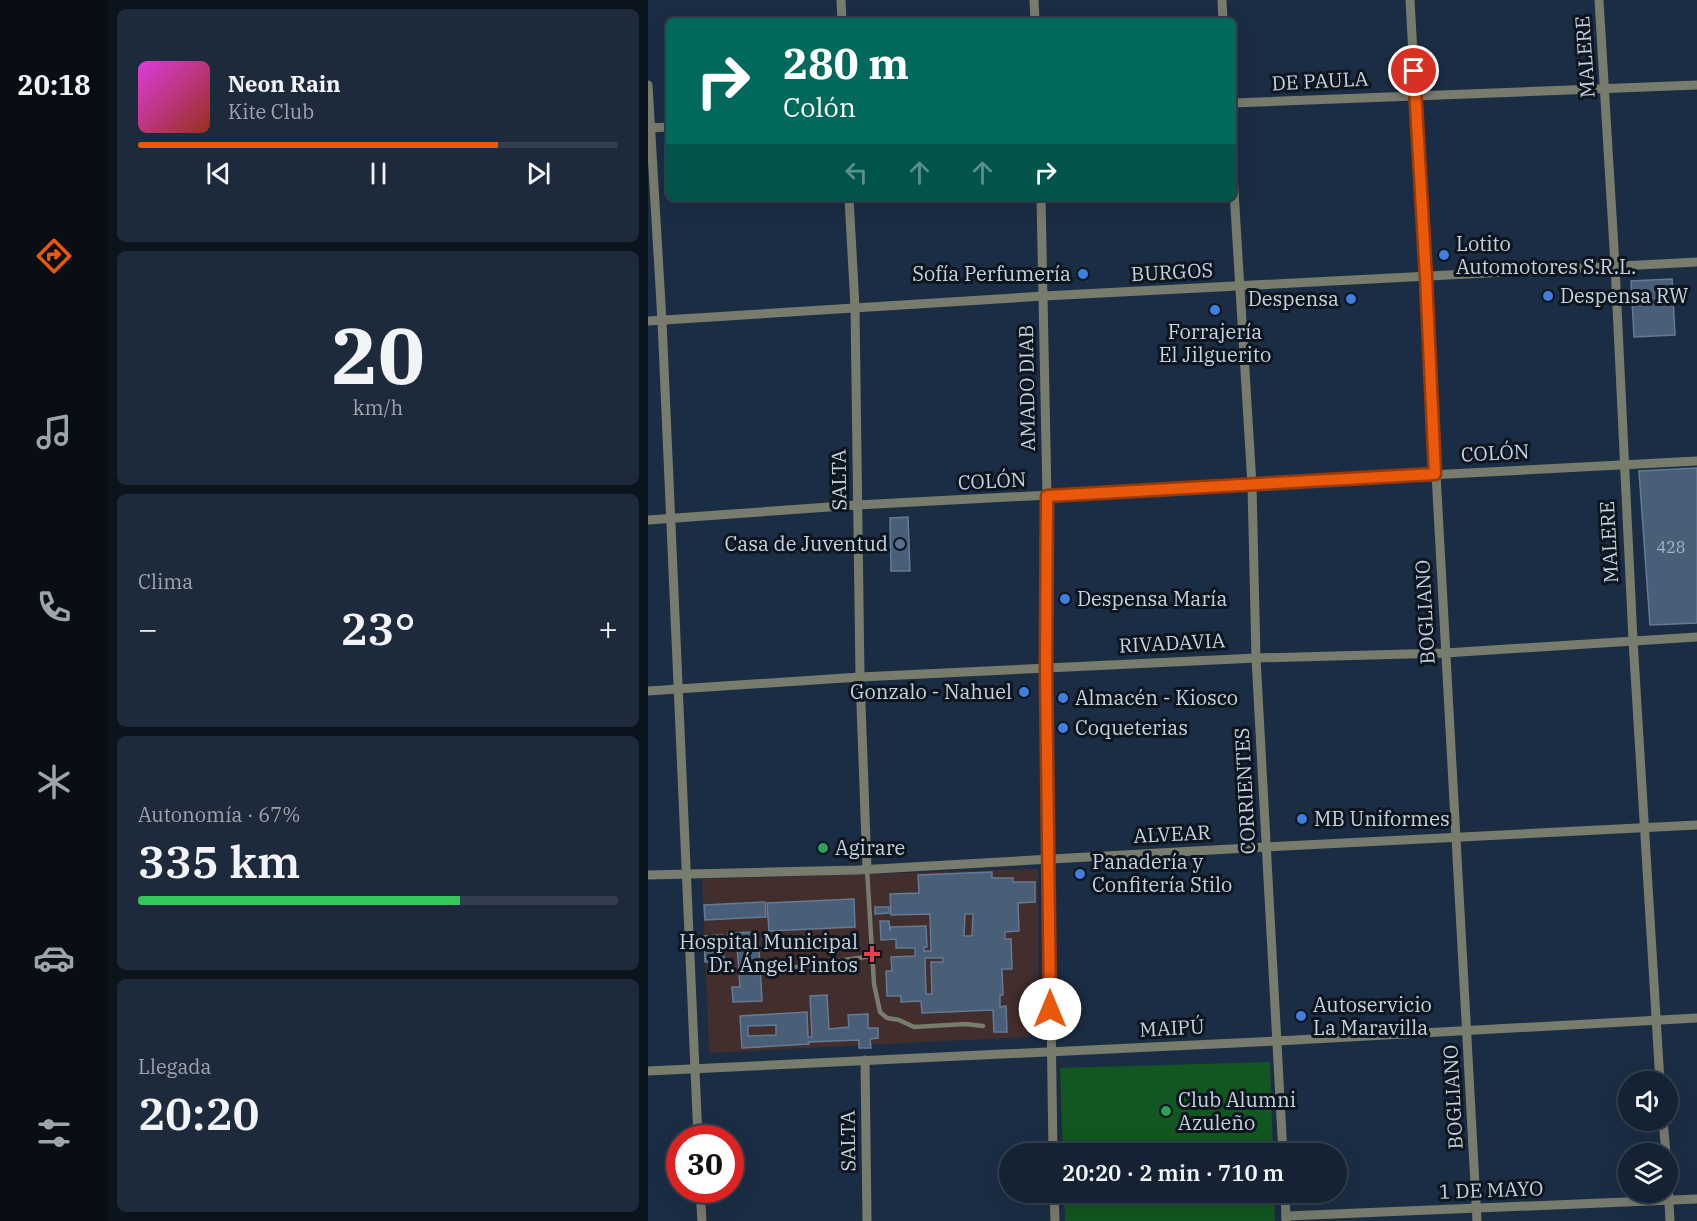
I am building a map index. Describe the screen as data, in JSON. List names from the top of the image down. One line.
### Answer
{"streets":{"street":["MALERE","DE PAULA","BURGOS","AMADO DIAB","COLÓN","SALTA","BOGLIANO","RIVADAVIA","CORRIENTES","ALVEAR","MAIPÚ","1 DE MAYO"]},"crossings":[["MALERE","DE PAULA"],["MALERE","BURGOS"],["MALERE","COLÓN"],["MALERE","RIVADAVIA"],["MALERE","ALVEAR"],["MALERE","MAIPÚ"],["DE PAULA","BOGLIANO"],["BURGOS","AMADO DIAB"],["BURGOS","SALTA"],["BURGOS","BOGLIANO"],["BURGOS","CORRIENTES"],["AMADO DIAB","COLÓN"],["AMADO DIAB","RIVADAVIA"],["AMADO DIAB","ALVEAR"],["AMADO DIAB","MAIPÚ"],["COLÓN","SALTA"],["COLÓN","BOGLIANO"],["COLÓN","CORRIENTES"],["SALTA","RIVADAVIA"],["SALTA","ALVEAR"],["SALTA","MAIPÚ"],["BOGLIANO","RIVADAVIA"],["BOGLIANO","ALVEAR"],["BOGLIANO","MAIPÚ"],["BOGLIANO","1 DE MAYO"],["RIVADAVIA","CORRIENTES"],["CORRIENTES","ALVEAR"],["CORRIENTES","MAIPÚ"]],"places":{"other":["Lotito Automotores S.R.L.","Sofía Perfumería","Despensa RW","Despensa","Forrajería El Jilguerito","Casa de Juventud","Despensa María","Gonzalo - Nahuel","Almacén - Kiosco","Coqueterias","MB Uniformes","Agirare","Panadería y Confitería Stilo","Autoservicio La Maravilla","Club Alumni Azuleño"],"health":["Hospital Municipal Dr. Ángel Pintos"]},"house_numbers":["428"],"page":{"tabs":"20:18","turn":["280 m","Colón"],"song":["Neon Rain","Kite Club"],"tile":[["20","km/h"],"Clima",["Autonomía · 67%","335 km"],["Llegada","20:20"]],"heat":["−","23°","+"],"limit":"30","trip":"20:20 · 2 min · 710 m"}}
